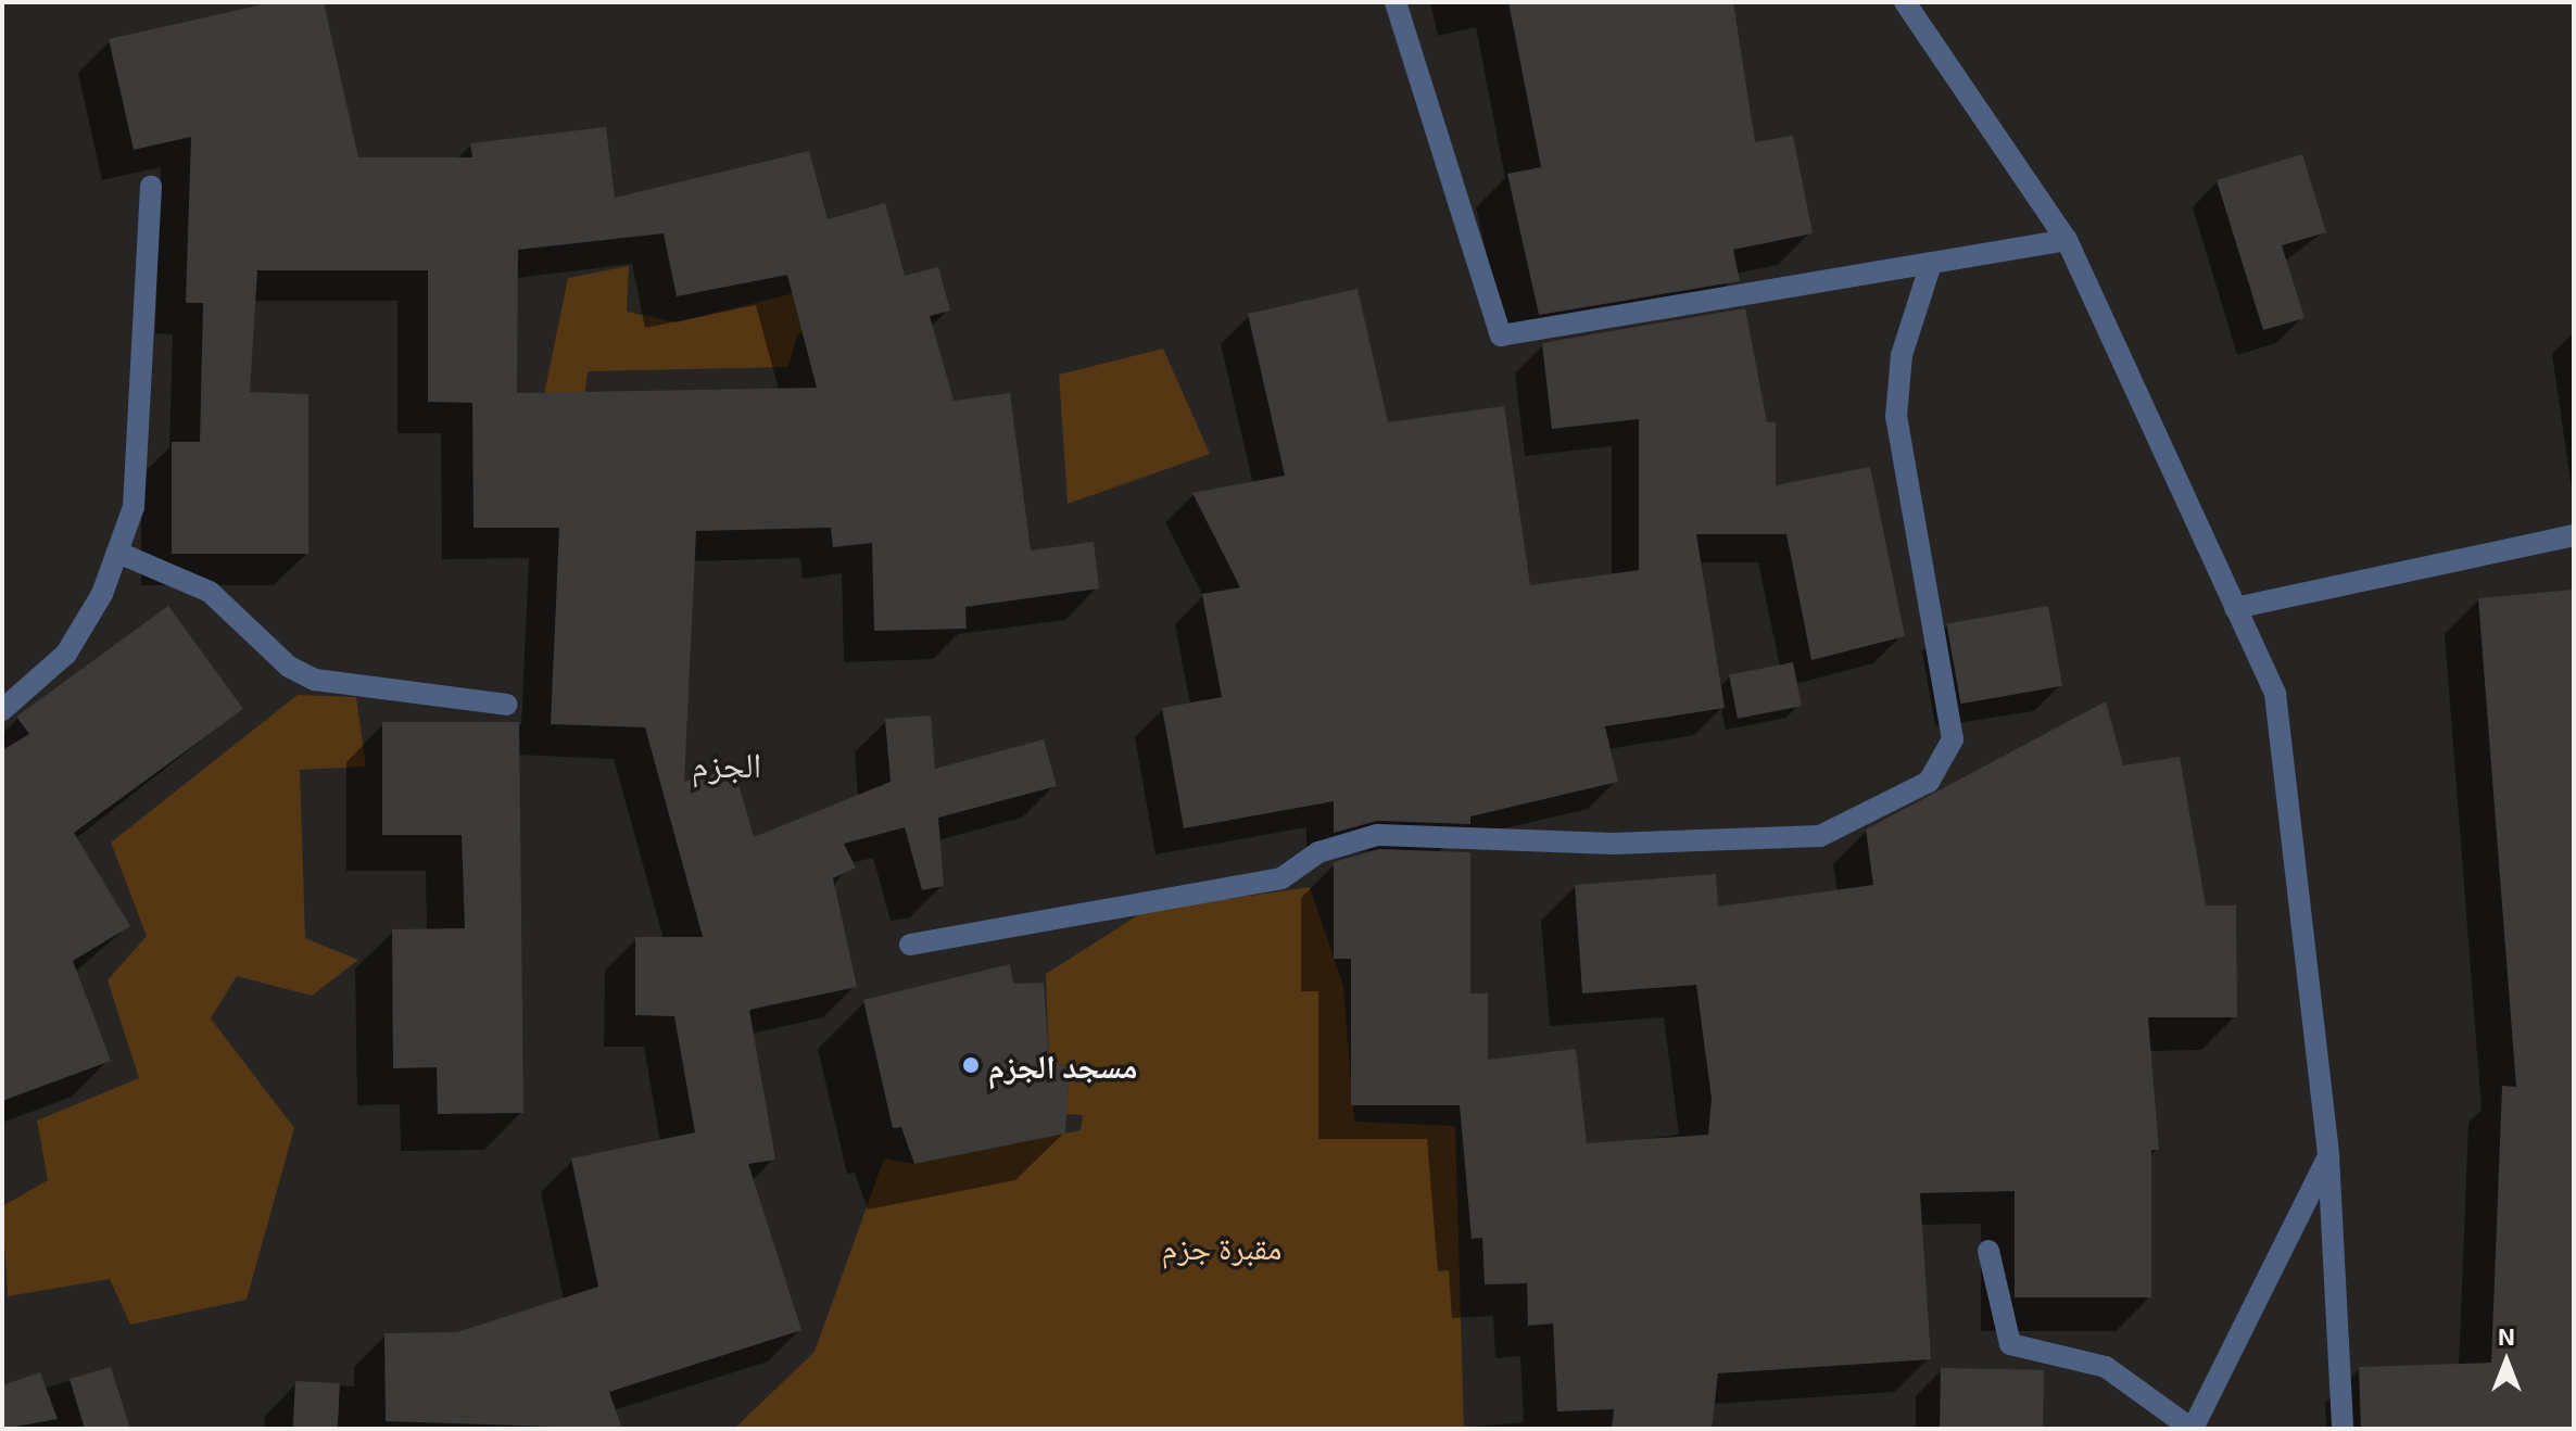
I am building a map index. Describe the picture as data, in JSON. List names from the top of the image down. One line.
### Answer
{"districts":["الجزم"],"parks":["مقبرة جزم"],"places":["مسجد الجزم"],"north":"top"}
